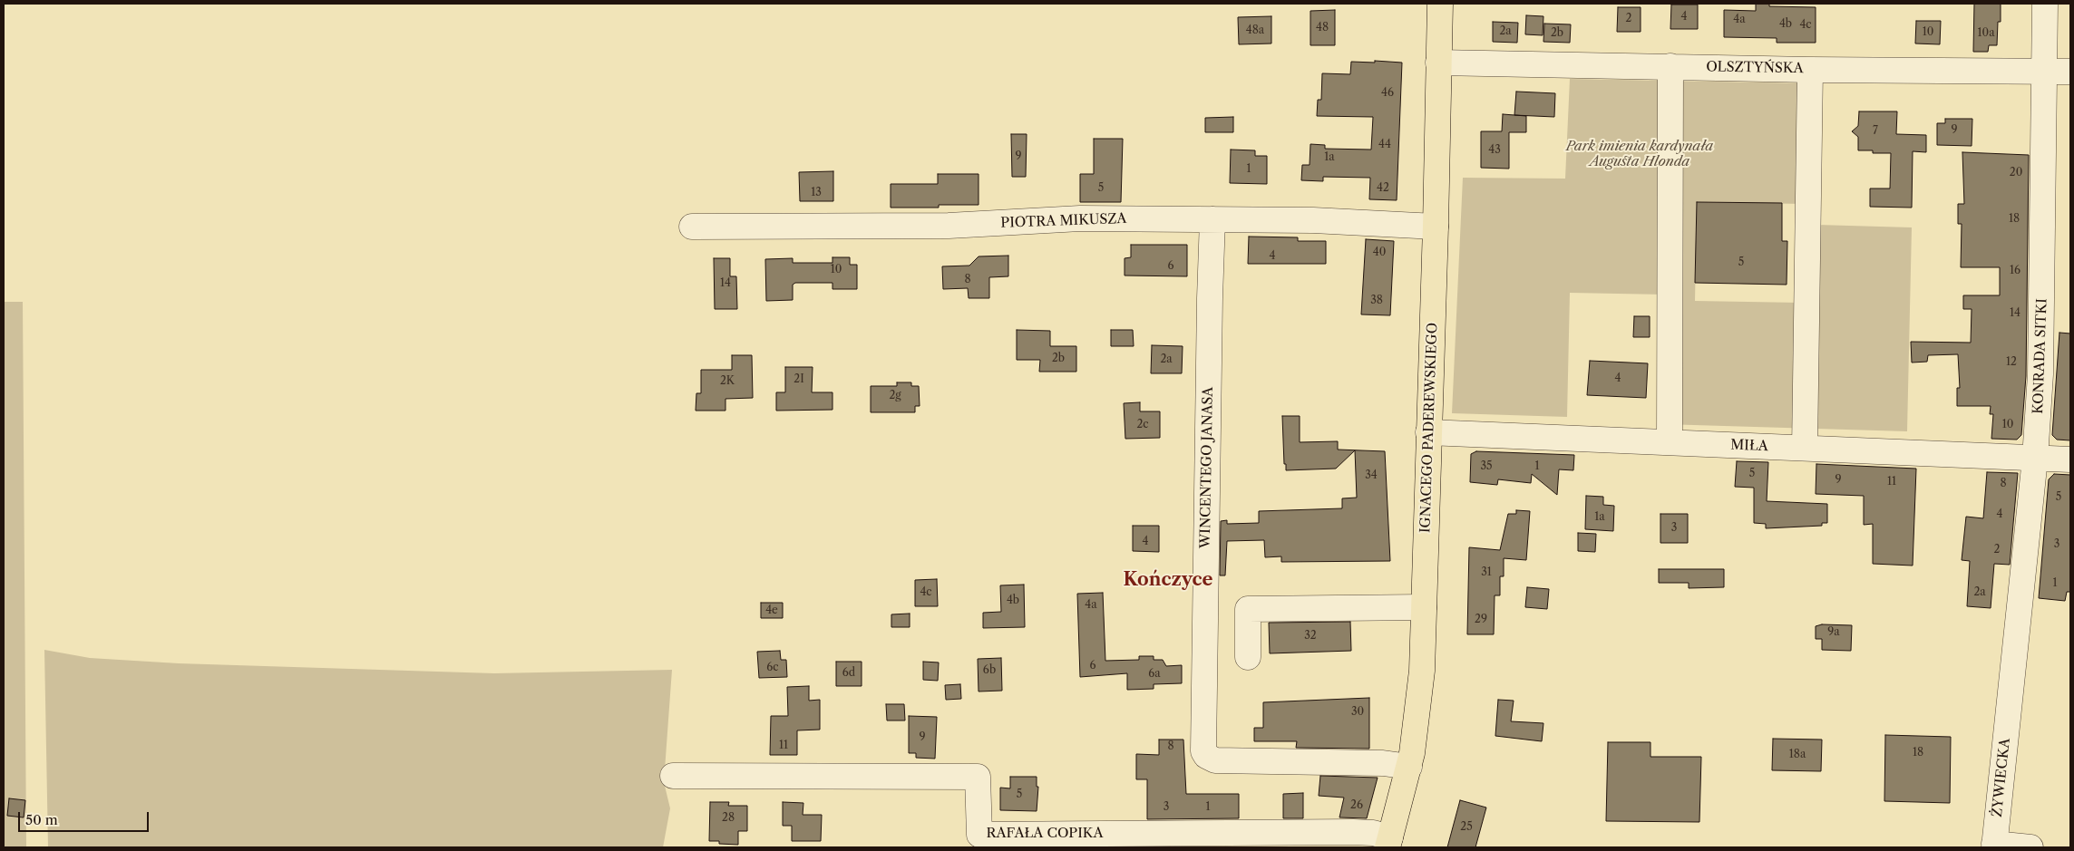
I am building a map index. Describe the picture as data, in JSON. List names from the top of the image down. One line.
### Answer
{"streets":{"main road":["IGNACEGO PADEREWSKIEGO"],"street":["OLSZTYŃSKA","PIOTRA MIKUSZA","KONRADA SITKI","MIŁA","WINCENTEGO JANASA","ŻYWIECKA","RAFAŁA COPIKA"]},"crossings":[["OLSZTYŃSKA","KONRADA SITKI"],["OLSZTYŃSKA","IGNACEGO PADEREWSKIEGO"],["PIOTRA MIKUSZA","IGNACEGO PADEREWSKIEGO"],["PIOTRA MIKUSZA","WINCENTEGO JANASA"],["KONRADA SITKI","MIŁA"],["KONRADA SITKI","ŻYWIECKA"],["IGNACEGO PADEREWSKIEGO","MIŁA"],["IGNACEGO PADEREWSKIEGO","WINCENTEGO JANASA"],["IGNACEGO PADEREWSKIEGO","RAFAŁA COPIKA"]],"districts":["Kończyce"],"parks":["Park imienia kardynała Augusta Hlonda"],"house_numbers":["4","2","4a","4b","4c","48","48a","2a","10","2b","10a","46","9","7","44","43","9","1a","1","20","5","42","13","18","40","4","5","6","10","16","8","14","38","14","2b","2a","12","4","2I","2K","2g","2c","10","35","1","5","34","9","11","8","5","4","1a","3","4","3","2","31","1","4c","2a","4b","4a","4e","29","9a","32","6","6c","6b","6d","6a","30","9","11","8","18","18a","5","26","3","1","28","25"],"scale_bar":"50 m"}
